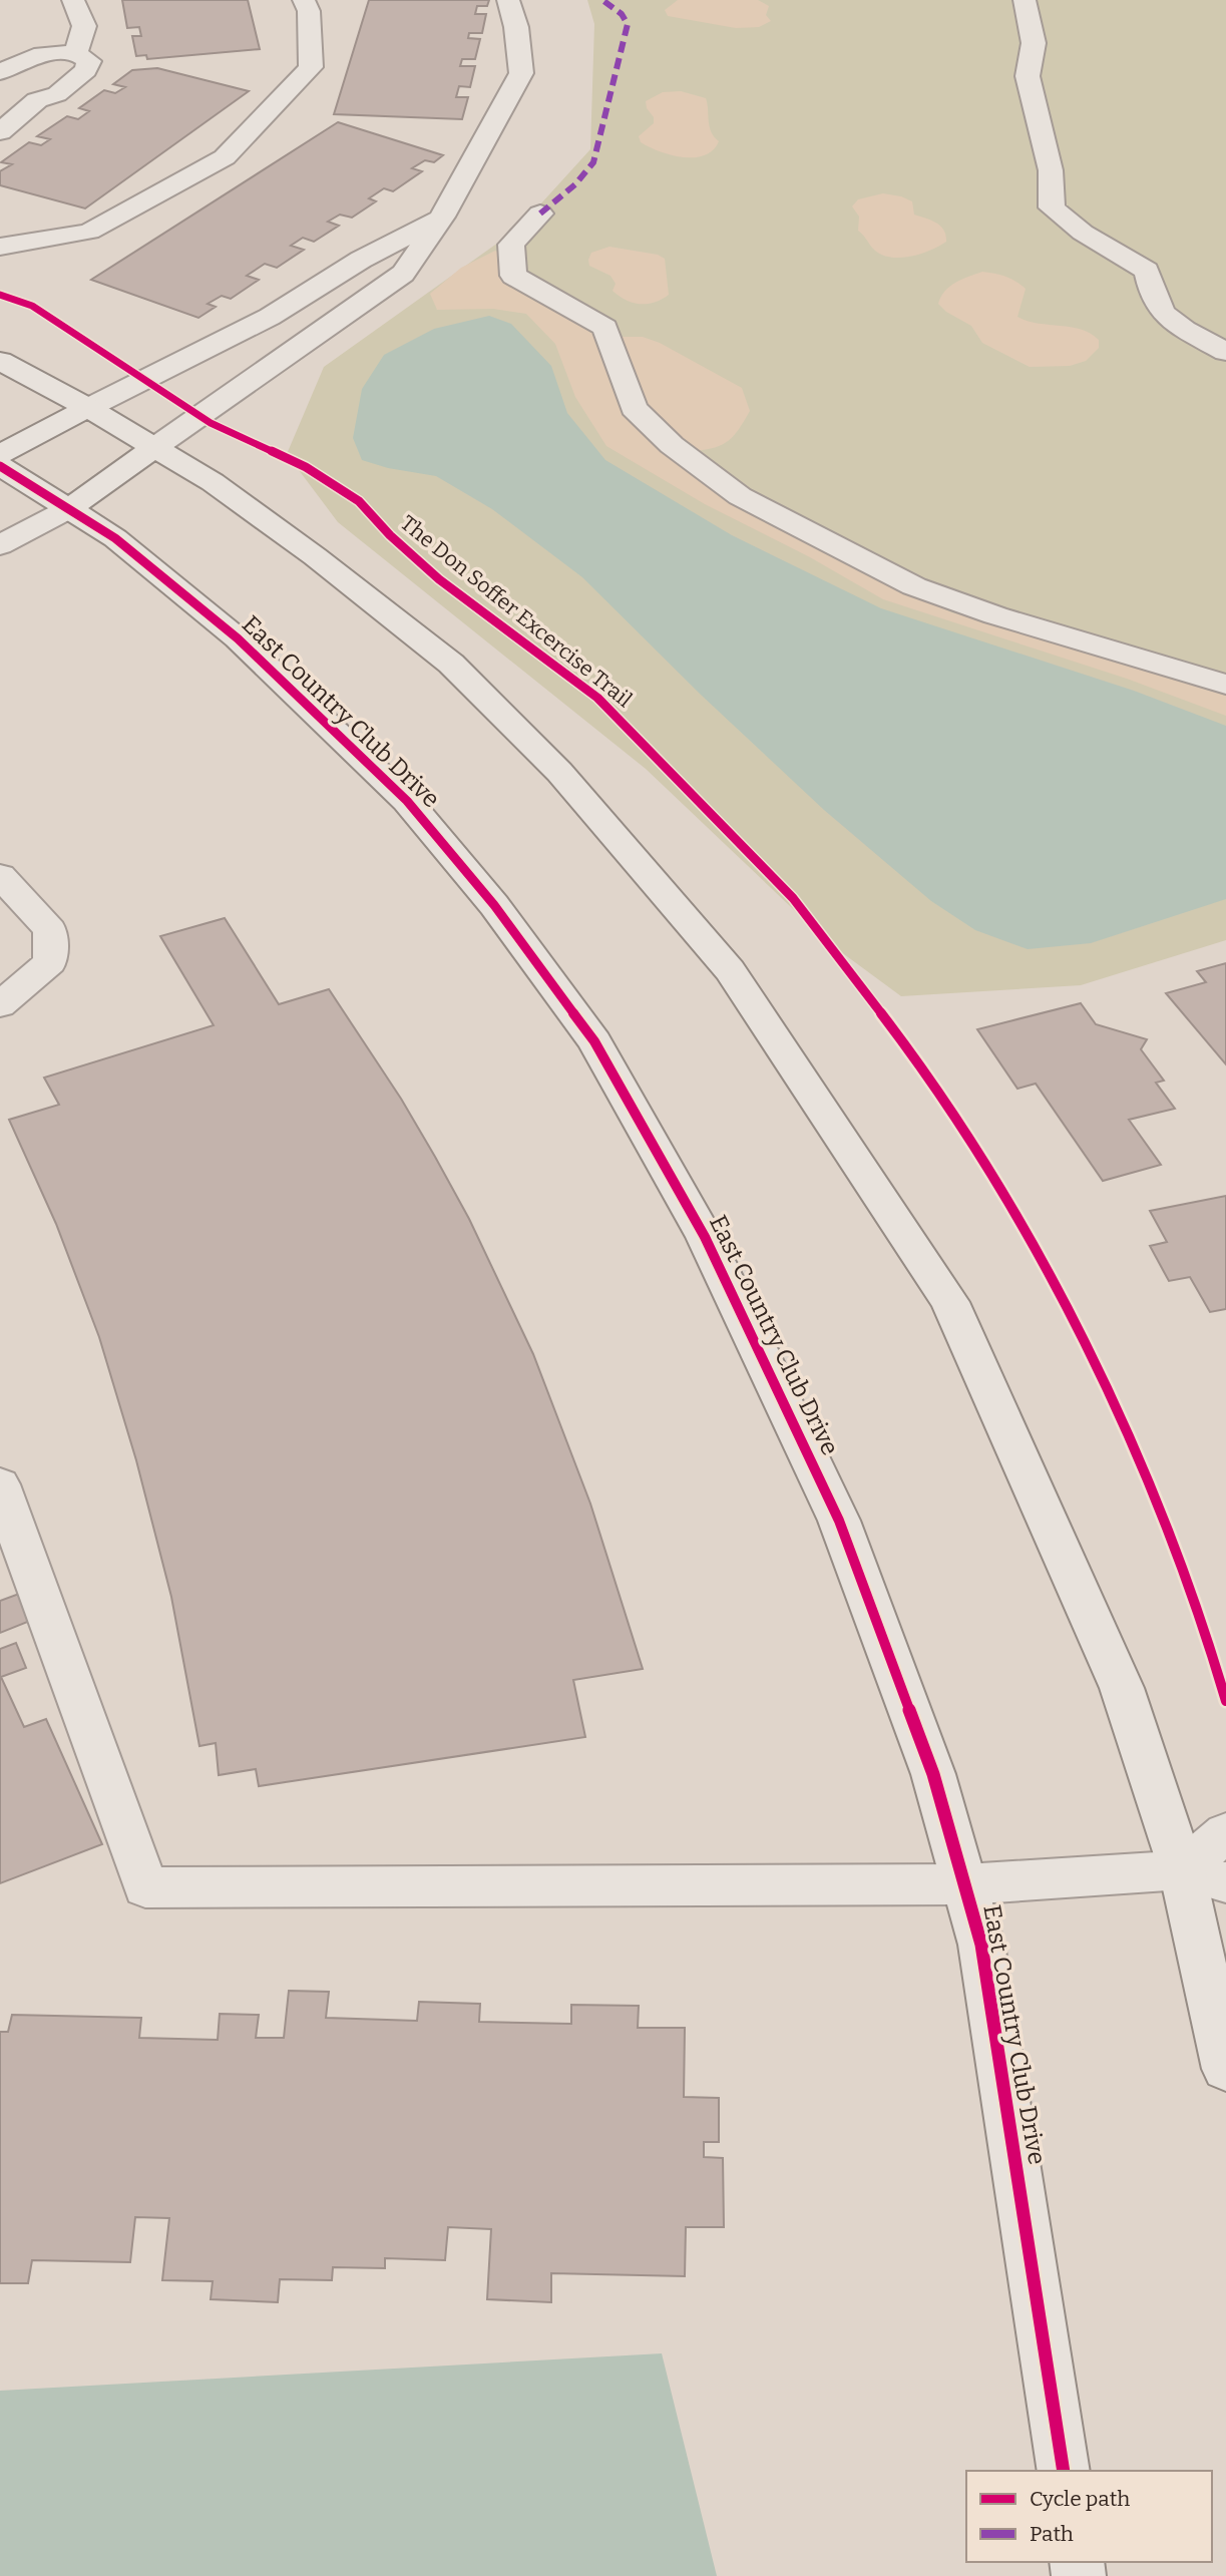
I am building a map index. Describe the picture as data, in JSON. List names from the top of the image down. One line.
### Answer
{"streets":{"street":["East Country Club Drive"],"cycle path":["The Don Soffer Excercise Trail"]},"legend":["Cycle path","Path"]}
